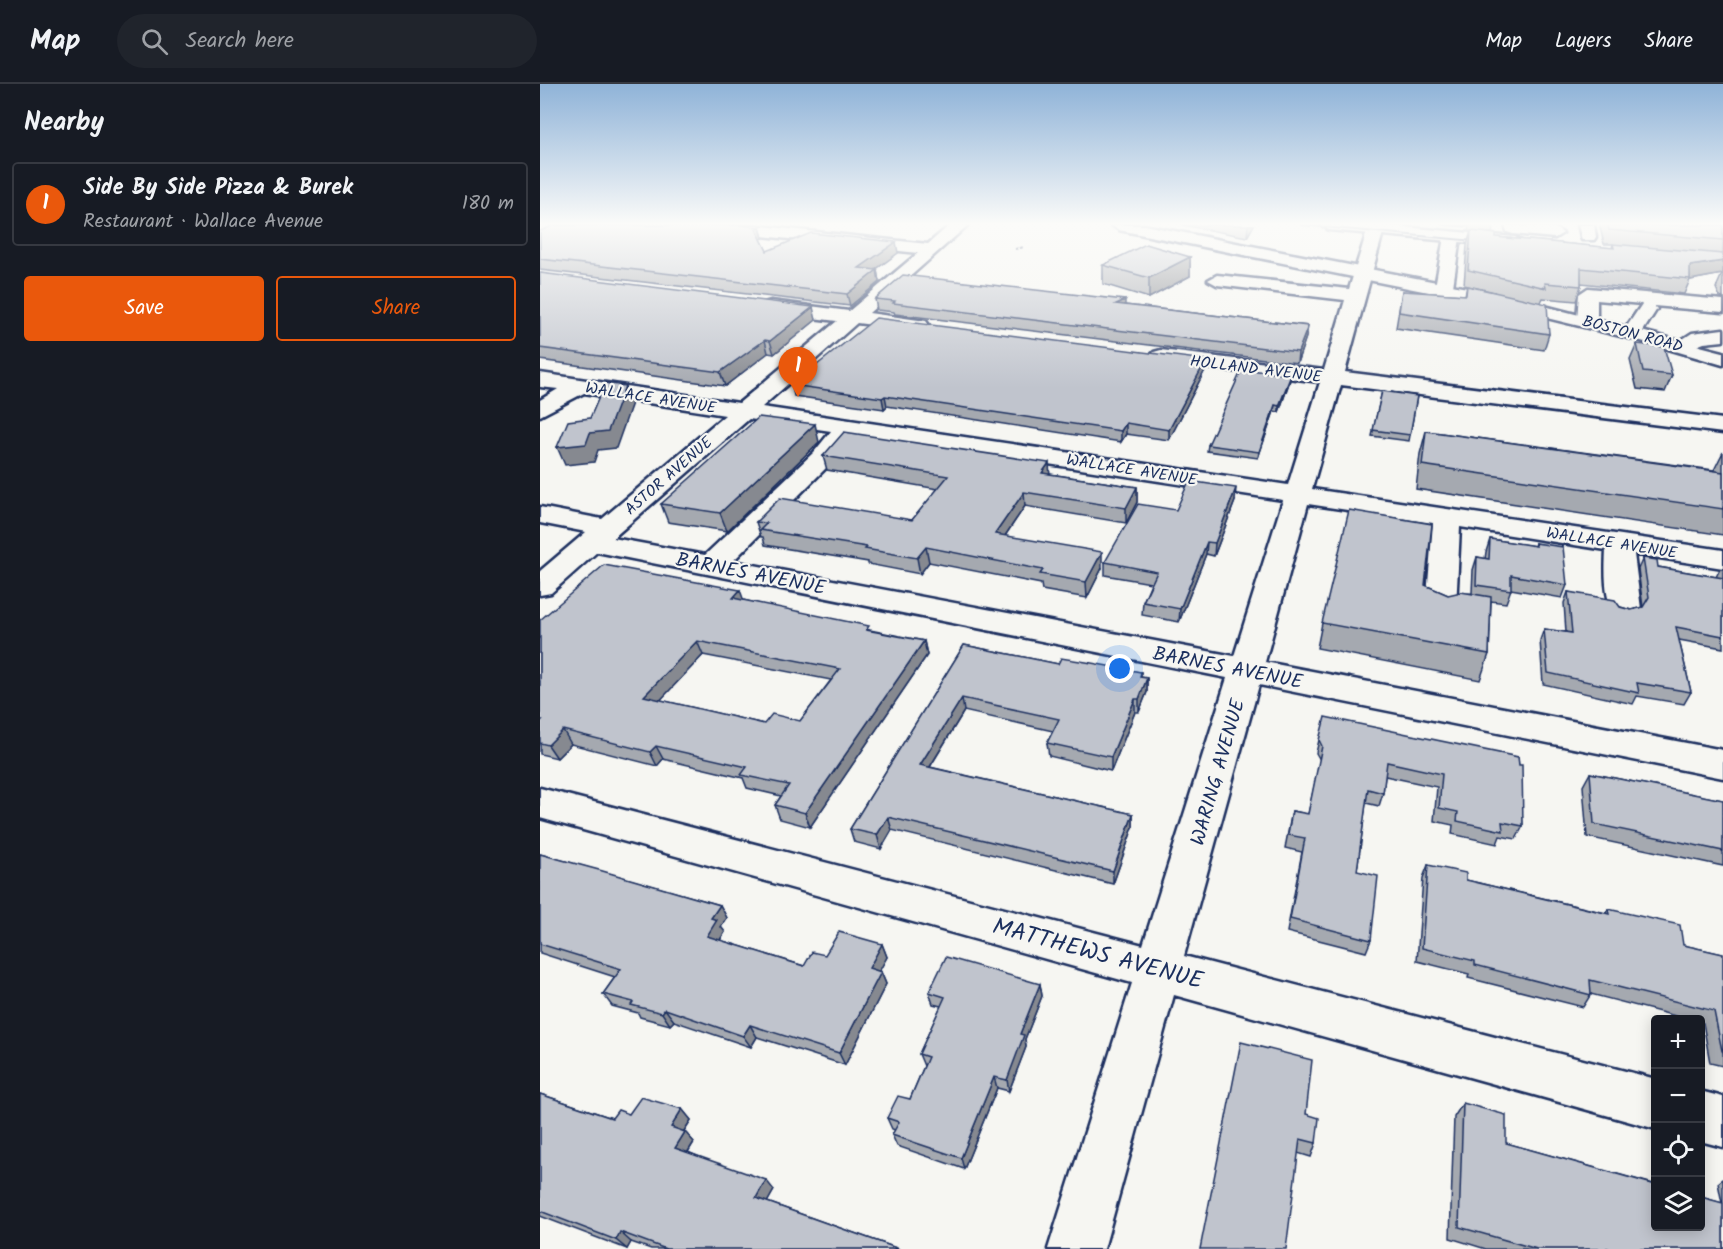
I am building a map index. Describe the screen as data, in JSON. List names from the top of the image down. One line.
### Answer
{"streets":{"street":["BOSTON ROAD","HOLLAND AVENUE","WALLACE AVENUE","ASTOR AVENUE","BARNES AVENUE","WARING AVENUE","MATTHEWS AVENUE"]},"crossings":[["HOLLAND AVENUE","WARING AVENUE"],["WALLACE AVENUE","ASTOR AVENUE"],["WALLACE AVENUE","WARING AVENUE"],["ASTOR AVENUE","BARNES AVENUE"],["BARNES AVENUE","WARING AVENUE"],["WARING AVENUE","MATTHEWS AVENUE"]],"page":{"header":"Map","search":"Search here","nav":["Map","Layers","Share"],"heading":"Nearby","list":[{"mark":"1","name":"Side By Side Pizza & Burek","note":"Restaurant · Wallace Avenue","value":"180 m"}],"buttons":["Save","Share"],"pins":"1","map_buttons":["+","−"]}}
